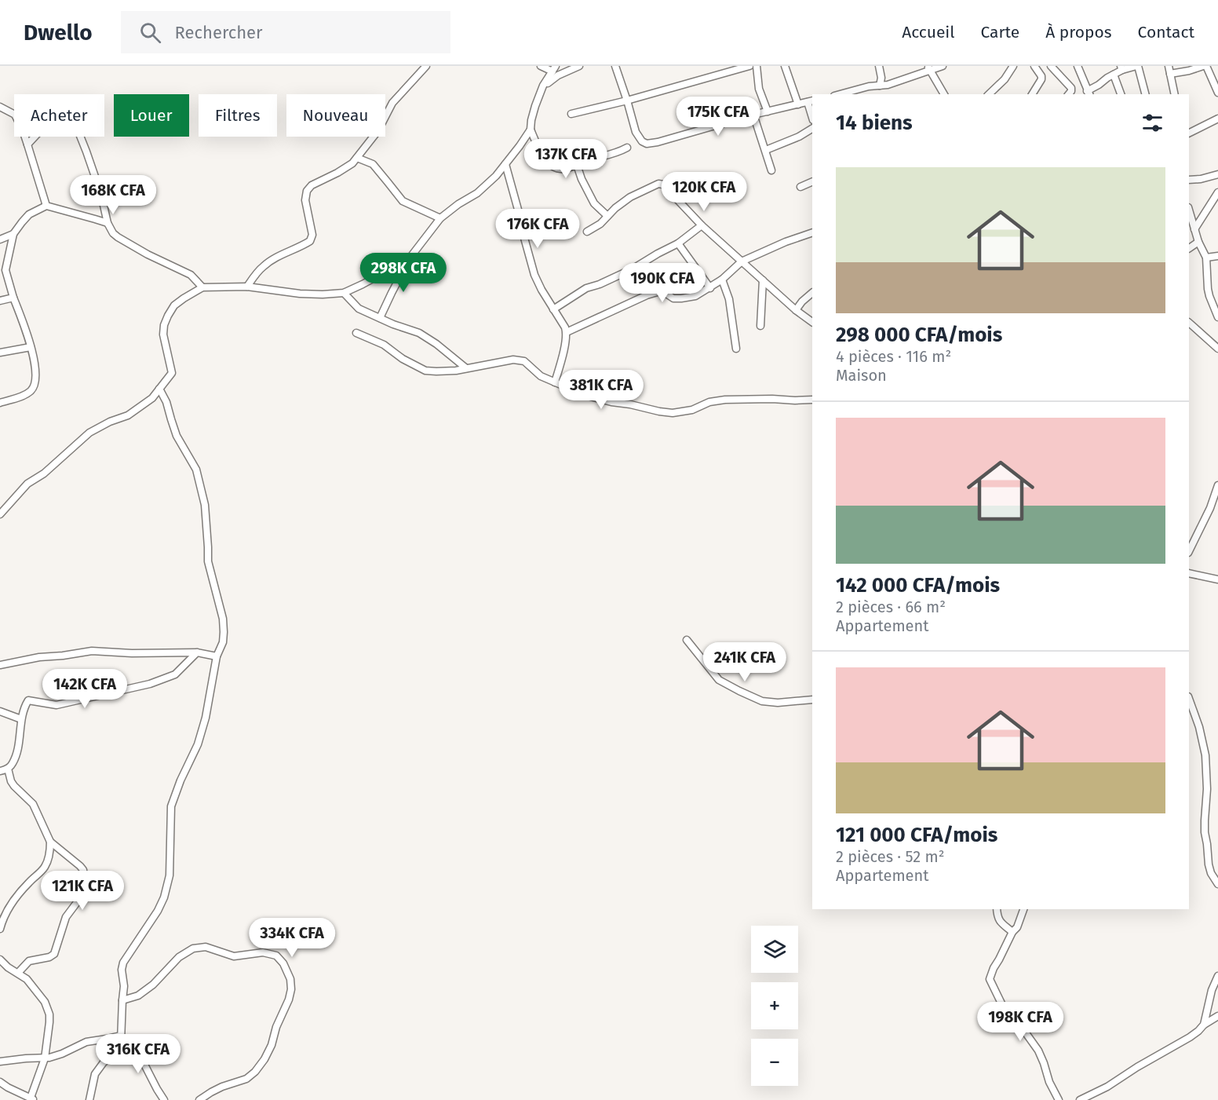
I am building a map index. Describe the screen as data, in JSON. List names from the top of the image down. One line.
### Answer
{"page":{"header":"Dwello","search":"Rechercher","nav":["Accueil","Carte","À propos","Contact"],"chip":["Acheter","Louer","Filtres","Nouveau"],"heading":"14 biens","price":["175K CFA","137K CFA","120K CFA","168K CFA","176K CFA","298K CFA","190K CFA","381K CFA","241K CFA","142K CFA","121K CFA","334K CFA","198K CFA","316K CFA"],"list":[{"name":"298 000 CFA/mois","note":"4 pièces · 116 m² · Maison"},{"name":"142 000 CFA/mois","note":"2 pièces · 66 m² · Appartement"},{"name":"121 000 CFA/mois","note":"2 pièces · 52 m² · Appartement"}],"map_buttons":["+","−"]}}
